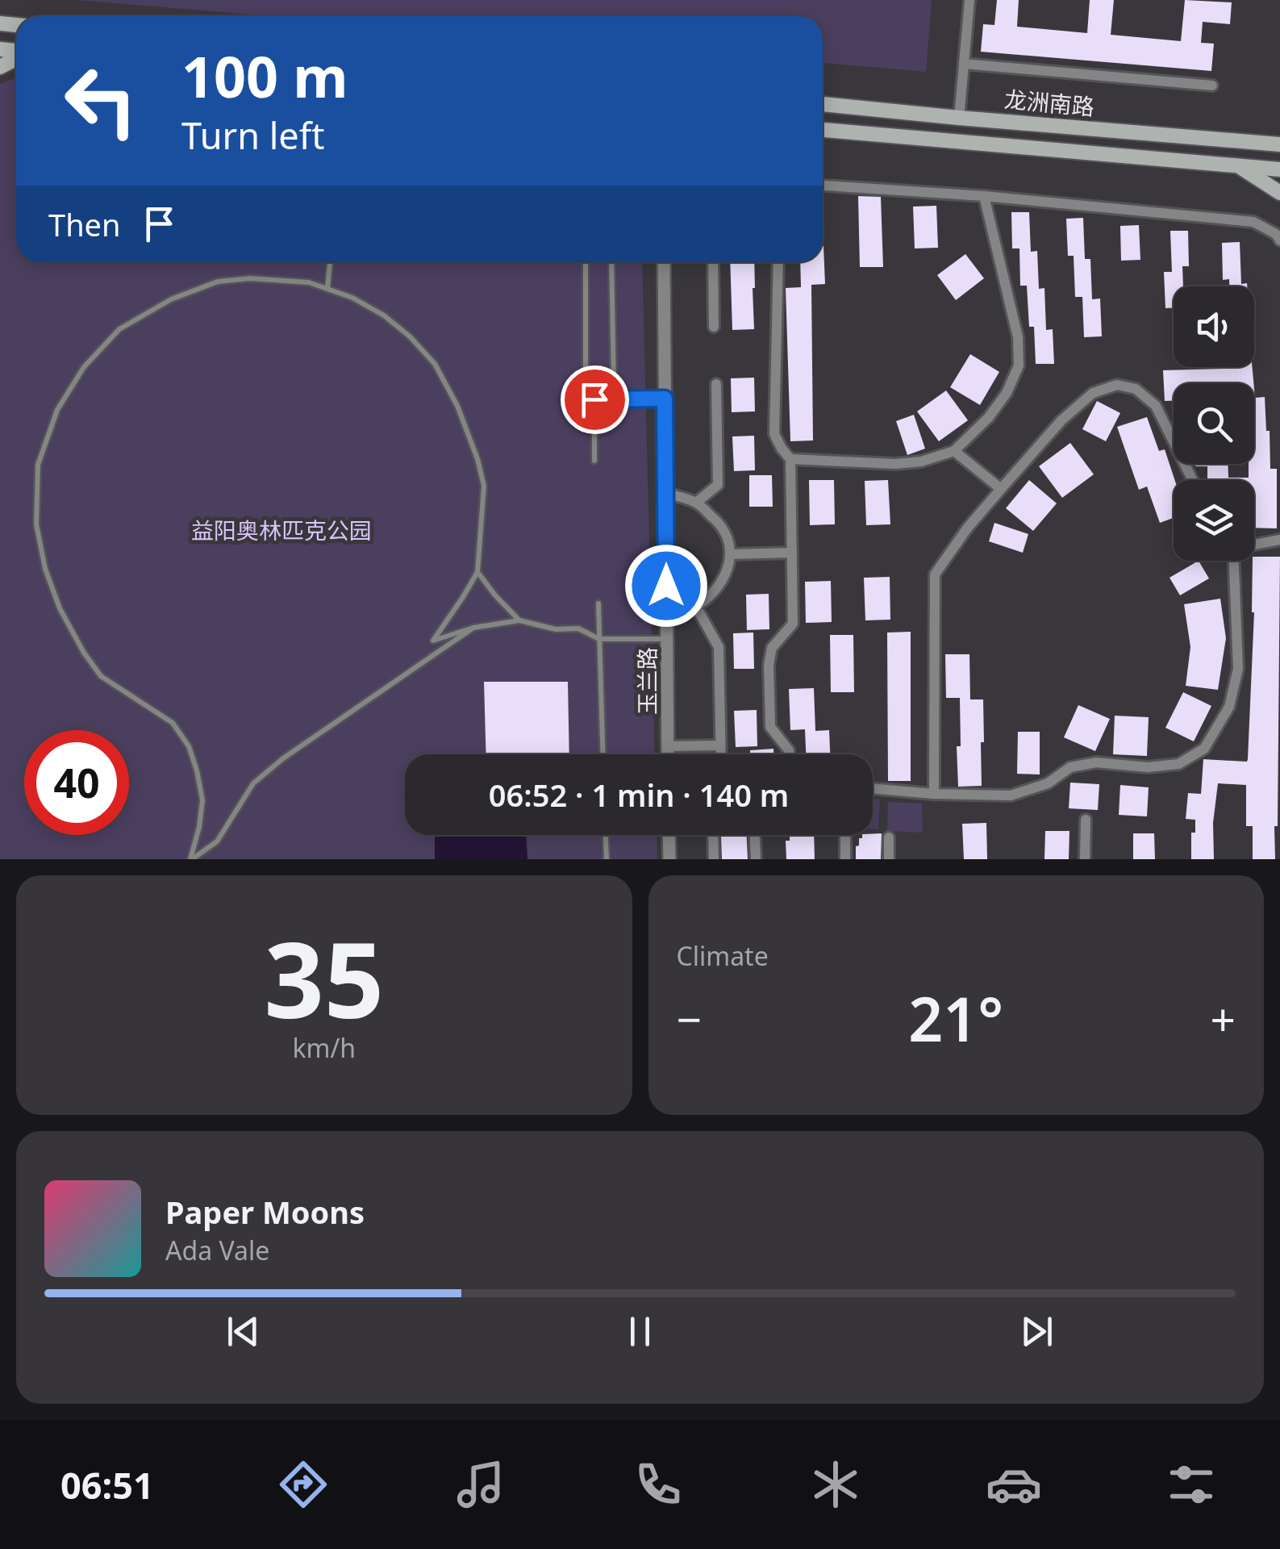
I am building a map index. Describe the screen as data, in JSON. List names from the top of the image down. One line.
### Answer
{"streets":{"main road":["龙洲南路"],"street":["玉兰路"]},"parks":["益阳奥林匹克公园"],"page":{"turn":["100 m","Turn left"],"then":"Then","limit":"40","trip":"06:52 · 1 min · 140 m","tile":[["35","km/h"],"Climate"],"heat":["−","21°","+"],"song":["Paper Moons","Ada Vale"],"tabs":"06:51"}}
